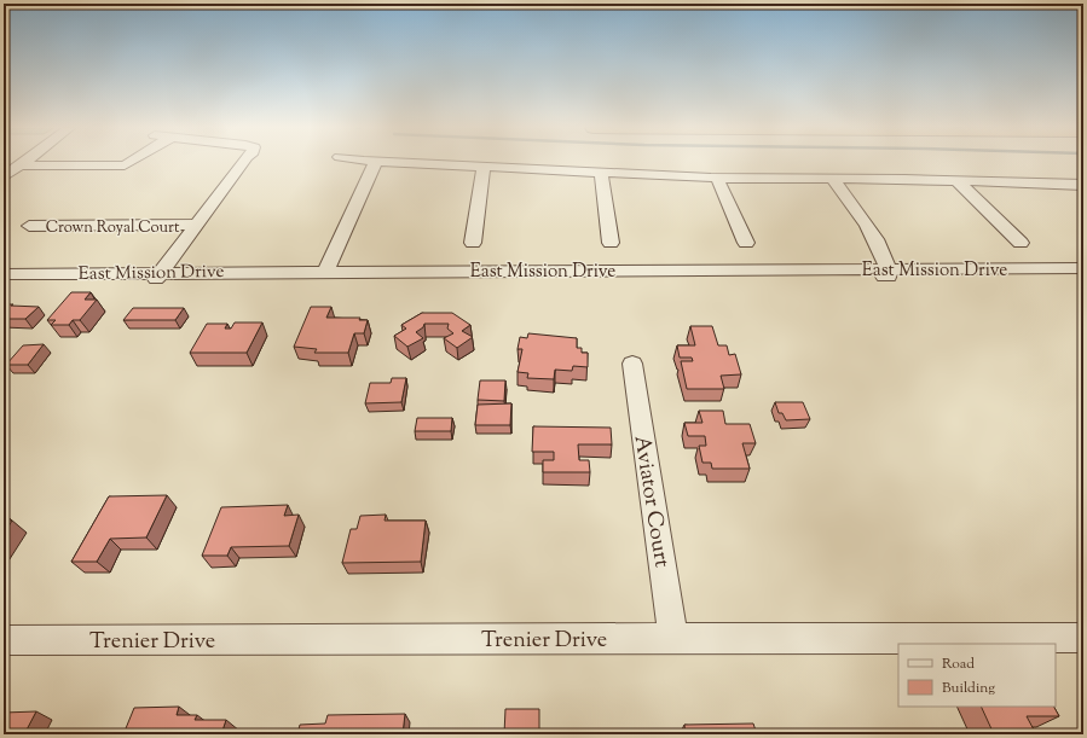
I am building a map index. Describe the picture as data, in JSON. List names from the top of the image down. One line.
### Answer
{"streets":{"street":["Crown Royal Court","East Mission Drive","Aviator Court","Trenier Drive"]},"crossings":[["Aviator Court","Trenier Drive"]],"legend":["Road","Building"]}
